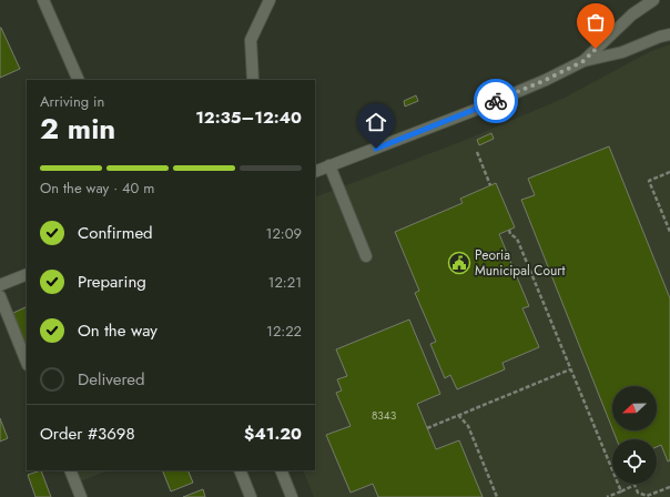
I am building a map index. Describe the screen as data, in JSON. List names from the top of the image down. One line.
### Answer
{"places":{"public building":["Peoria Municipal Court"]},"house_numbers":["8343"],"north":"left","page":{"heading":["2 min","Arriving in","12:35–12:40"],"panel":["Order #3698","$41.20"],"bar":"On the way · 40 m","list":[["Confirmed","12:09"],["Preparing","12:21"],["On the way","12:22"],"Delivered"]}}
